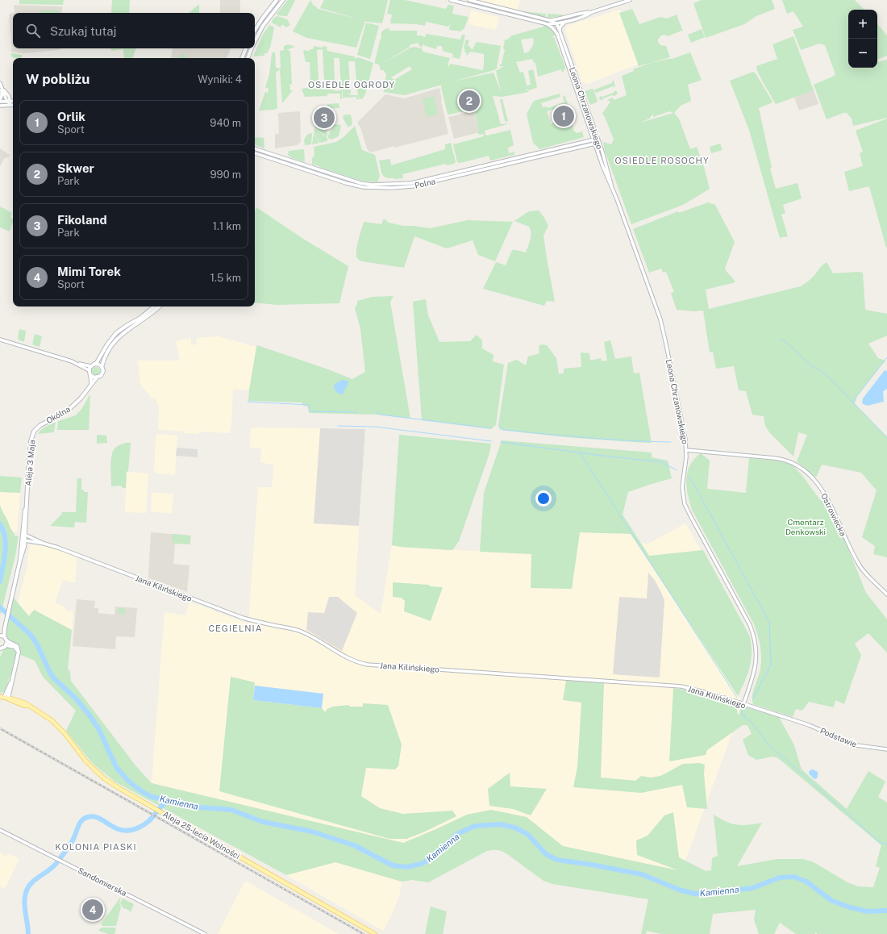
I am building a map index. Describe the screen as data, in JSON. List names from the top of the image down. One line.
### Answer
{"streets":{"main road":["Okólna","Aleja 3 Maja","Aleja 25-lecia Wolności"],"street":["Leona Chrzanowskiego","Polna","Ostrowiecka","Jana Kilińskiego","Podstawie","Sandomierska"]},"crossings":[["Leona Chrzanowskiego","Polna"],["Leona Chrzanowskiego","Ostrowiecka"],["Leona Chrzanowskiego","Jana Kilińskiego"],["Okólna","Aleja 3 Maja"],["Aleja 3 Maja","Jana Kilińskiego"],["Jana Kilińskiego","Podstawie"]],"districts":["OSIEDLE OGRODY","OSIEDLE ROSOCHY","CEGIELNIA","KOLONIA PIASKI"],"water":["Kamienna"],"parks":["Cmentarz Denkowski"],"page":{"map_buttons":["+","−"],"search":"Szukaj tutaj","heading":["W pobliżu","Wyniki: 4"],"pins":["2","1","3","4"],"list":[{"mark":"1","name":"Orlik","note":"Sport","value":"940 m"},{"mark":"2","name":"Skwer","note":"Park","value":"990 m"},{"mark":"3","name":"Fikoland","note":"Park","value":"1.1 km"},{"mark":"4","name":"Mimi Torek","note":"Sport","value":"1.5 km"}]}}
